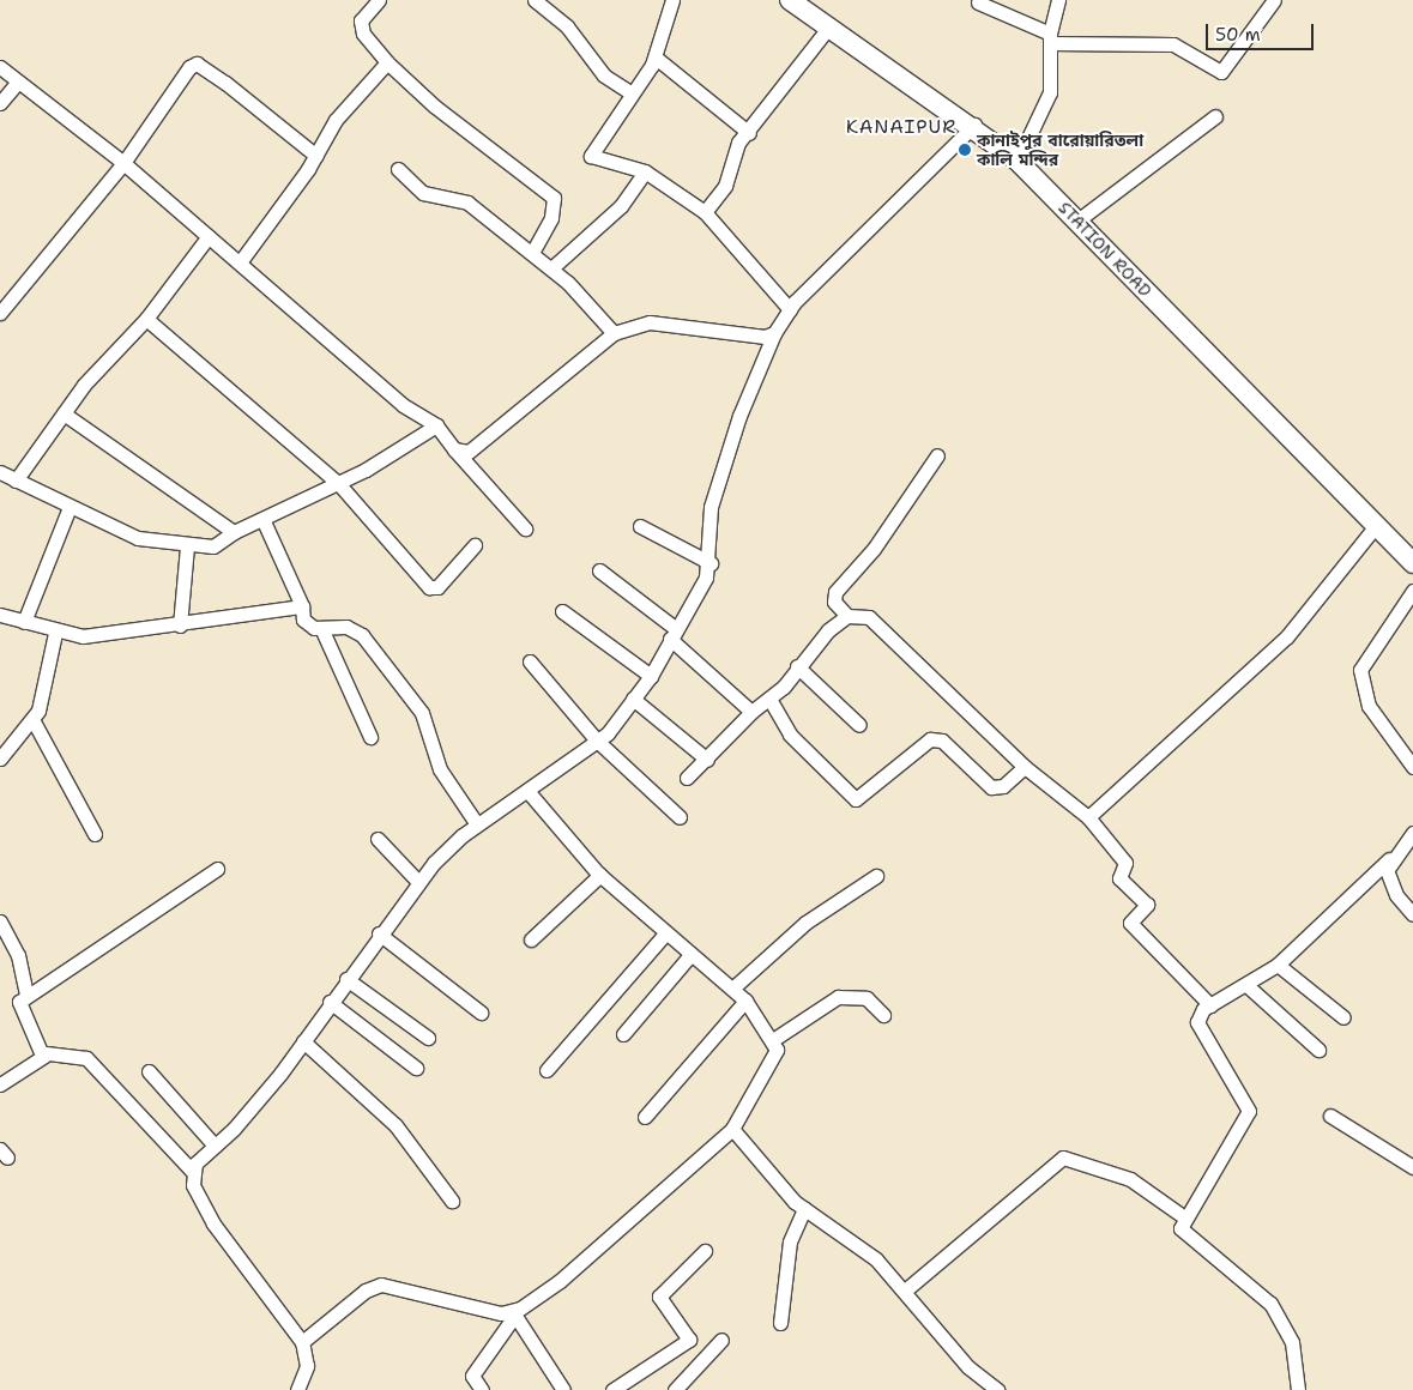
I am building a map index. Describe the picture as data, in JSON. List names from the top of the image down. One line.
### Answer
{"streets":{"main road":["STATION ROAD"]},"districts":["KANAIPUR"],"places":["কানাইপুর বারোয়ারিতলা কালি মন্দির"],"scale_bar":"50 m"}
